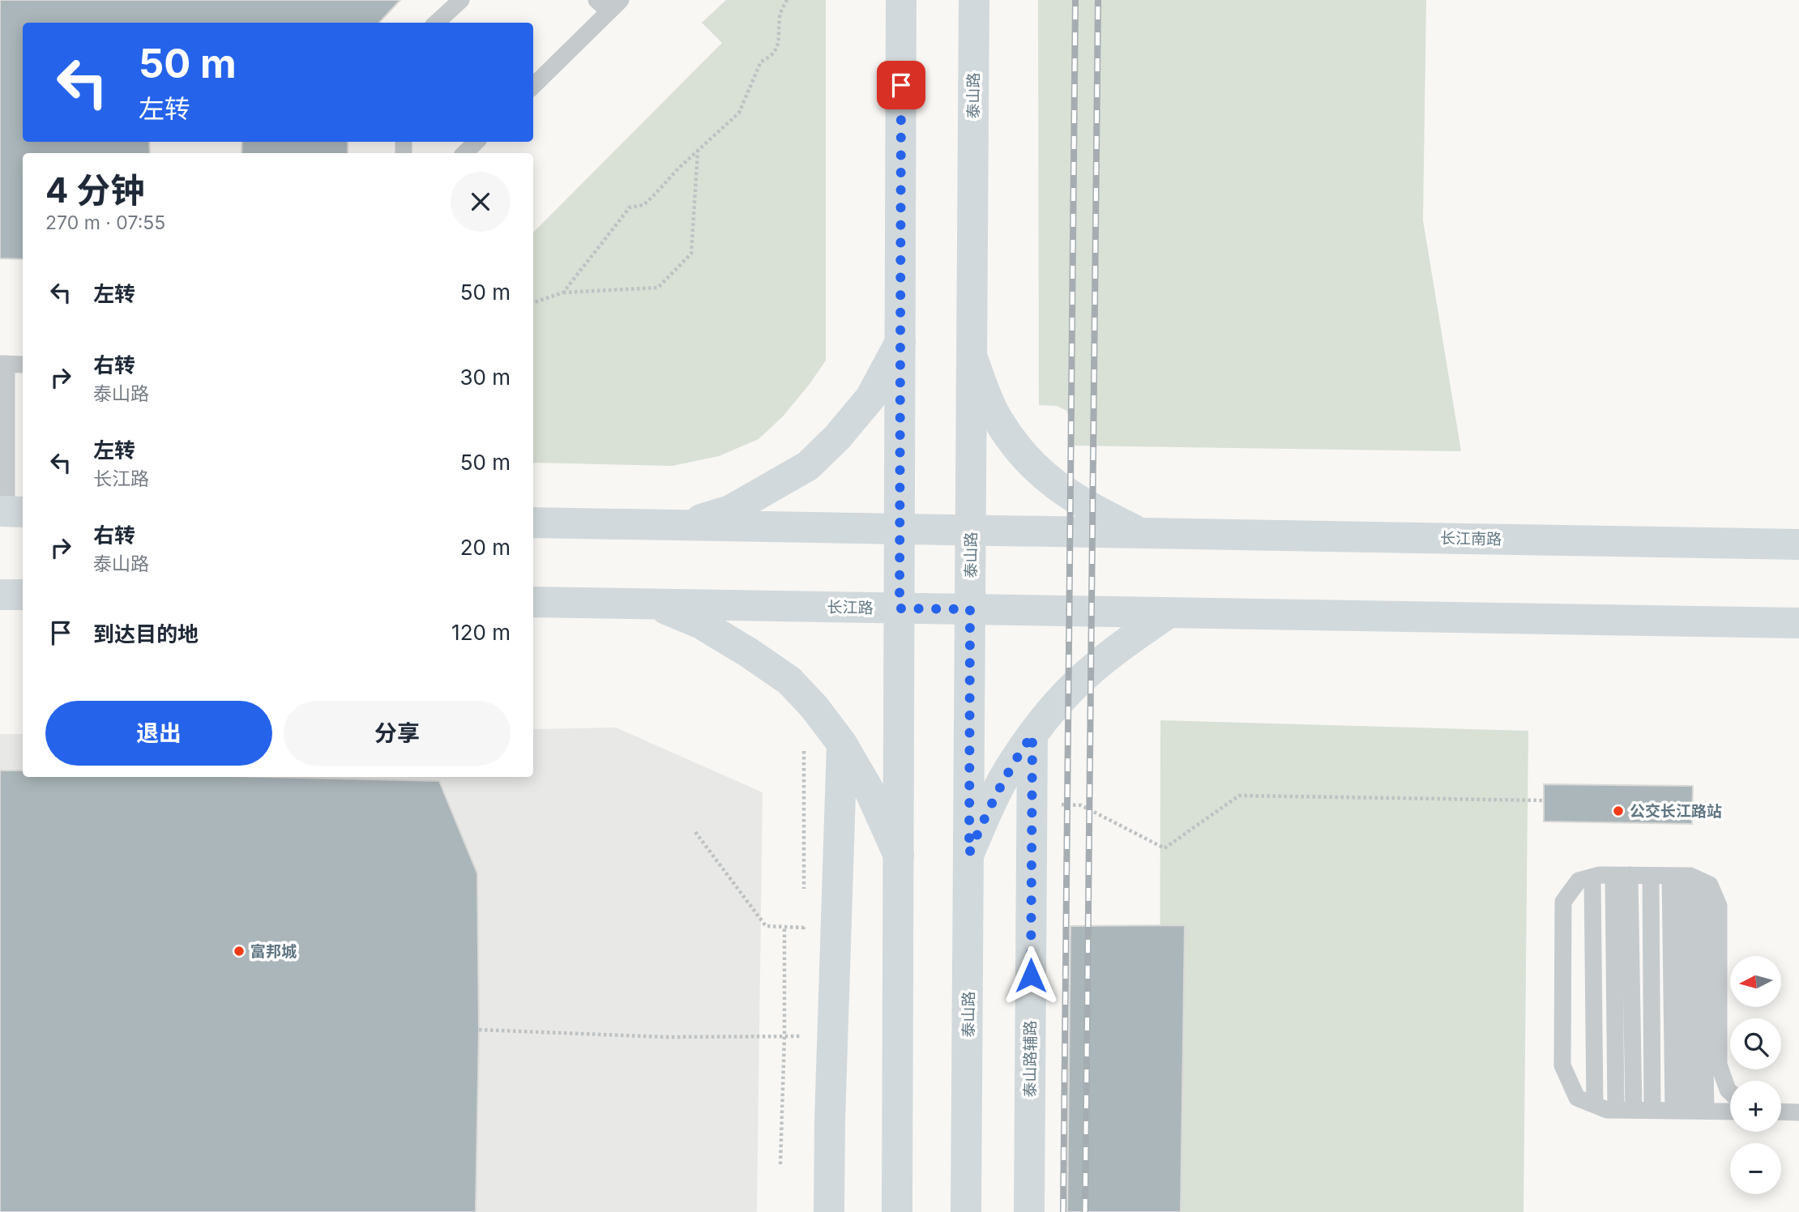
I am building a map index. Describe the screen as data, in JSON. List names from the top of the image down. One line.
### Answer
{"streets":{"main road":["泰山路","长江南路","长江路","泰山路辅路"]},"crossings":[["泰山路","长江路"]],"places":["公交长江路站","富邦城"],"north":"left","page":{"turn":["50 m","左转"],"heading":["4 分钟","270 m · 07:55"],"list":[{"name":"左转","value":"50 m"},{"name":"右转","note":"泰山路","value":"30 m"},{"name":"左转","note":"长江路","value":"50 m"},{"name":"右转","note":"泰山路","value":"20 m"},{"name":"到达目的地","value":"120 m"}],"buttons":["退出","分享"],"map_buttons":["+","−"]}}
